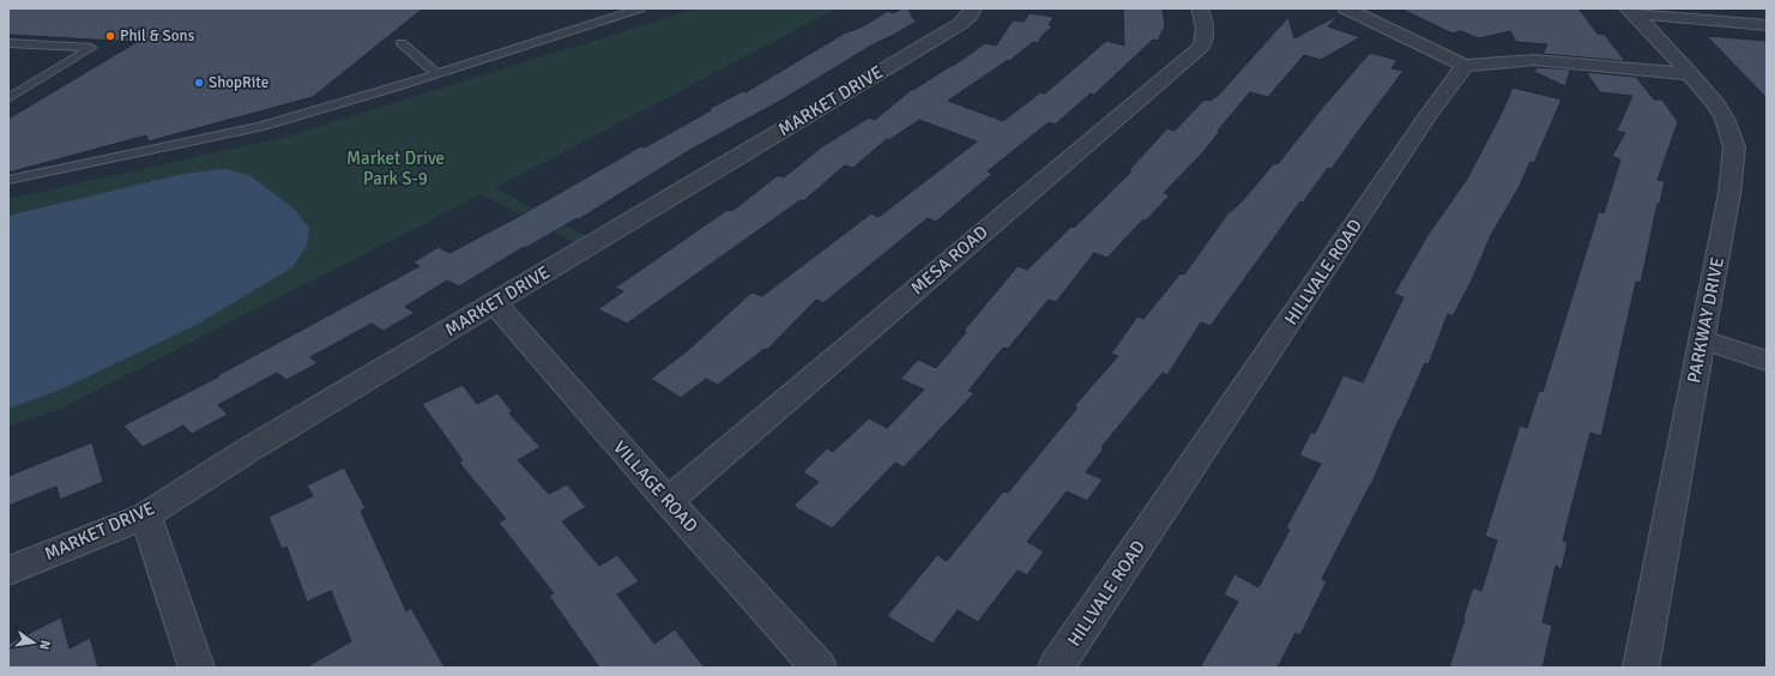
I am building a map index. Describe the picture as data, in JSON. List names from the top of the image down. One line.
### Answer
{"streets":{"street":["MARKET DRIVE","MESA ROAD","HILLVALE ROAD","PARKWAY DRIVE","VILLAGE ROAD"]},"crossings":[["MARKET DRIVE","VILLAGE ROAD"],["MESA ROAD","VILLAGE ROAD"]],"parks":["Market Drive Park S-9"],"places":["Phil & Sons","ShopRite"],"north":"right"}
